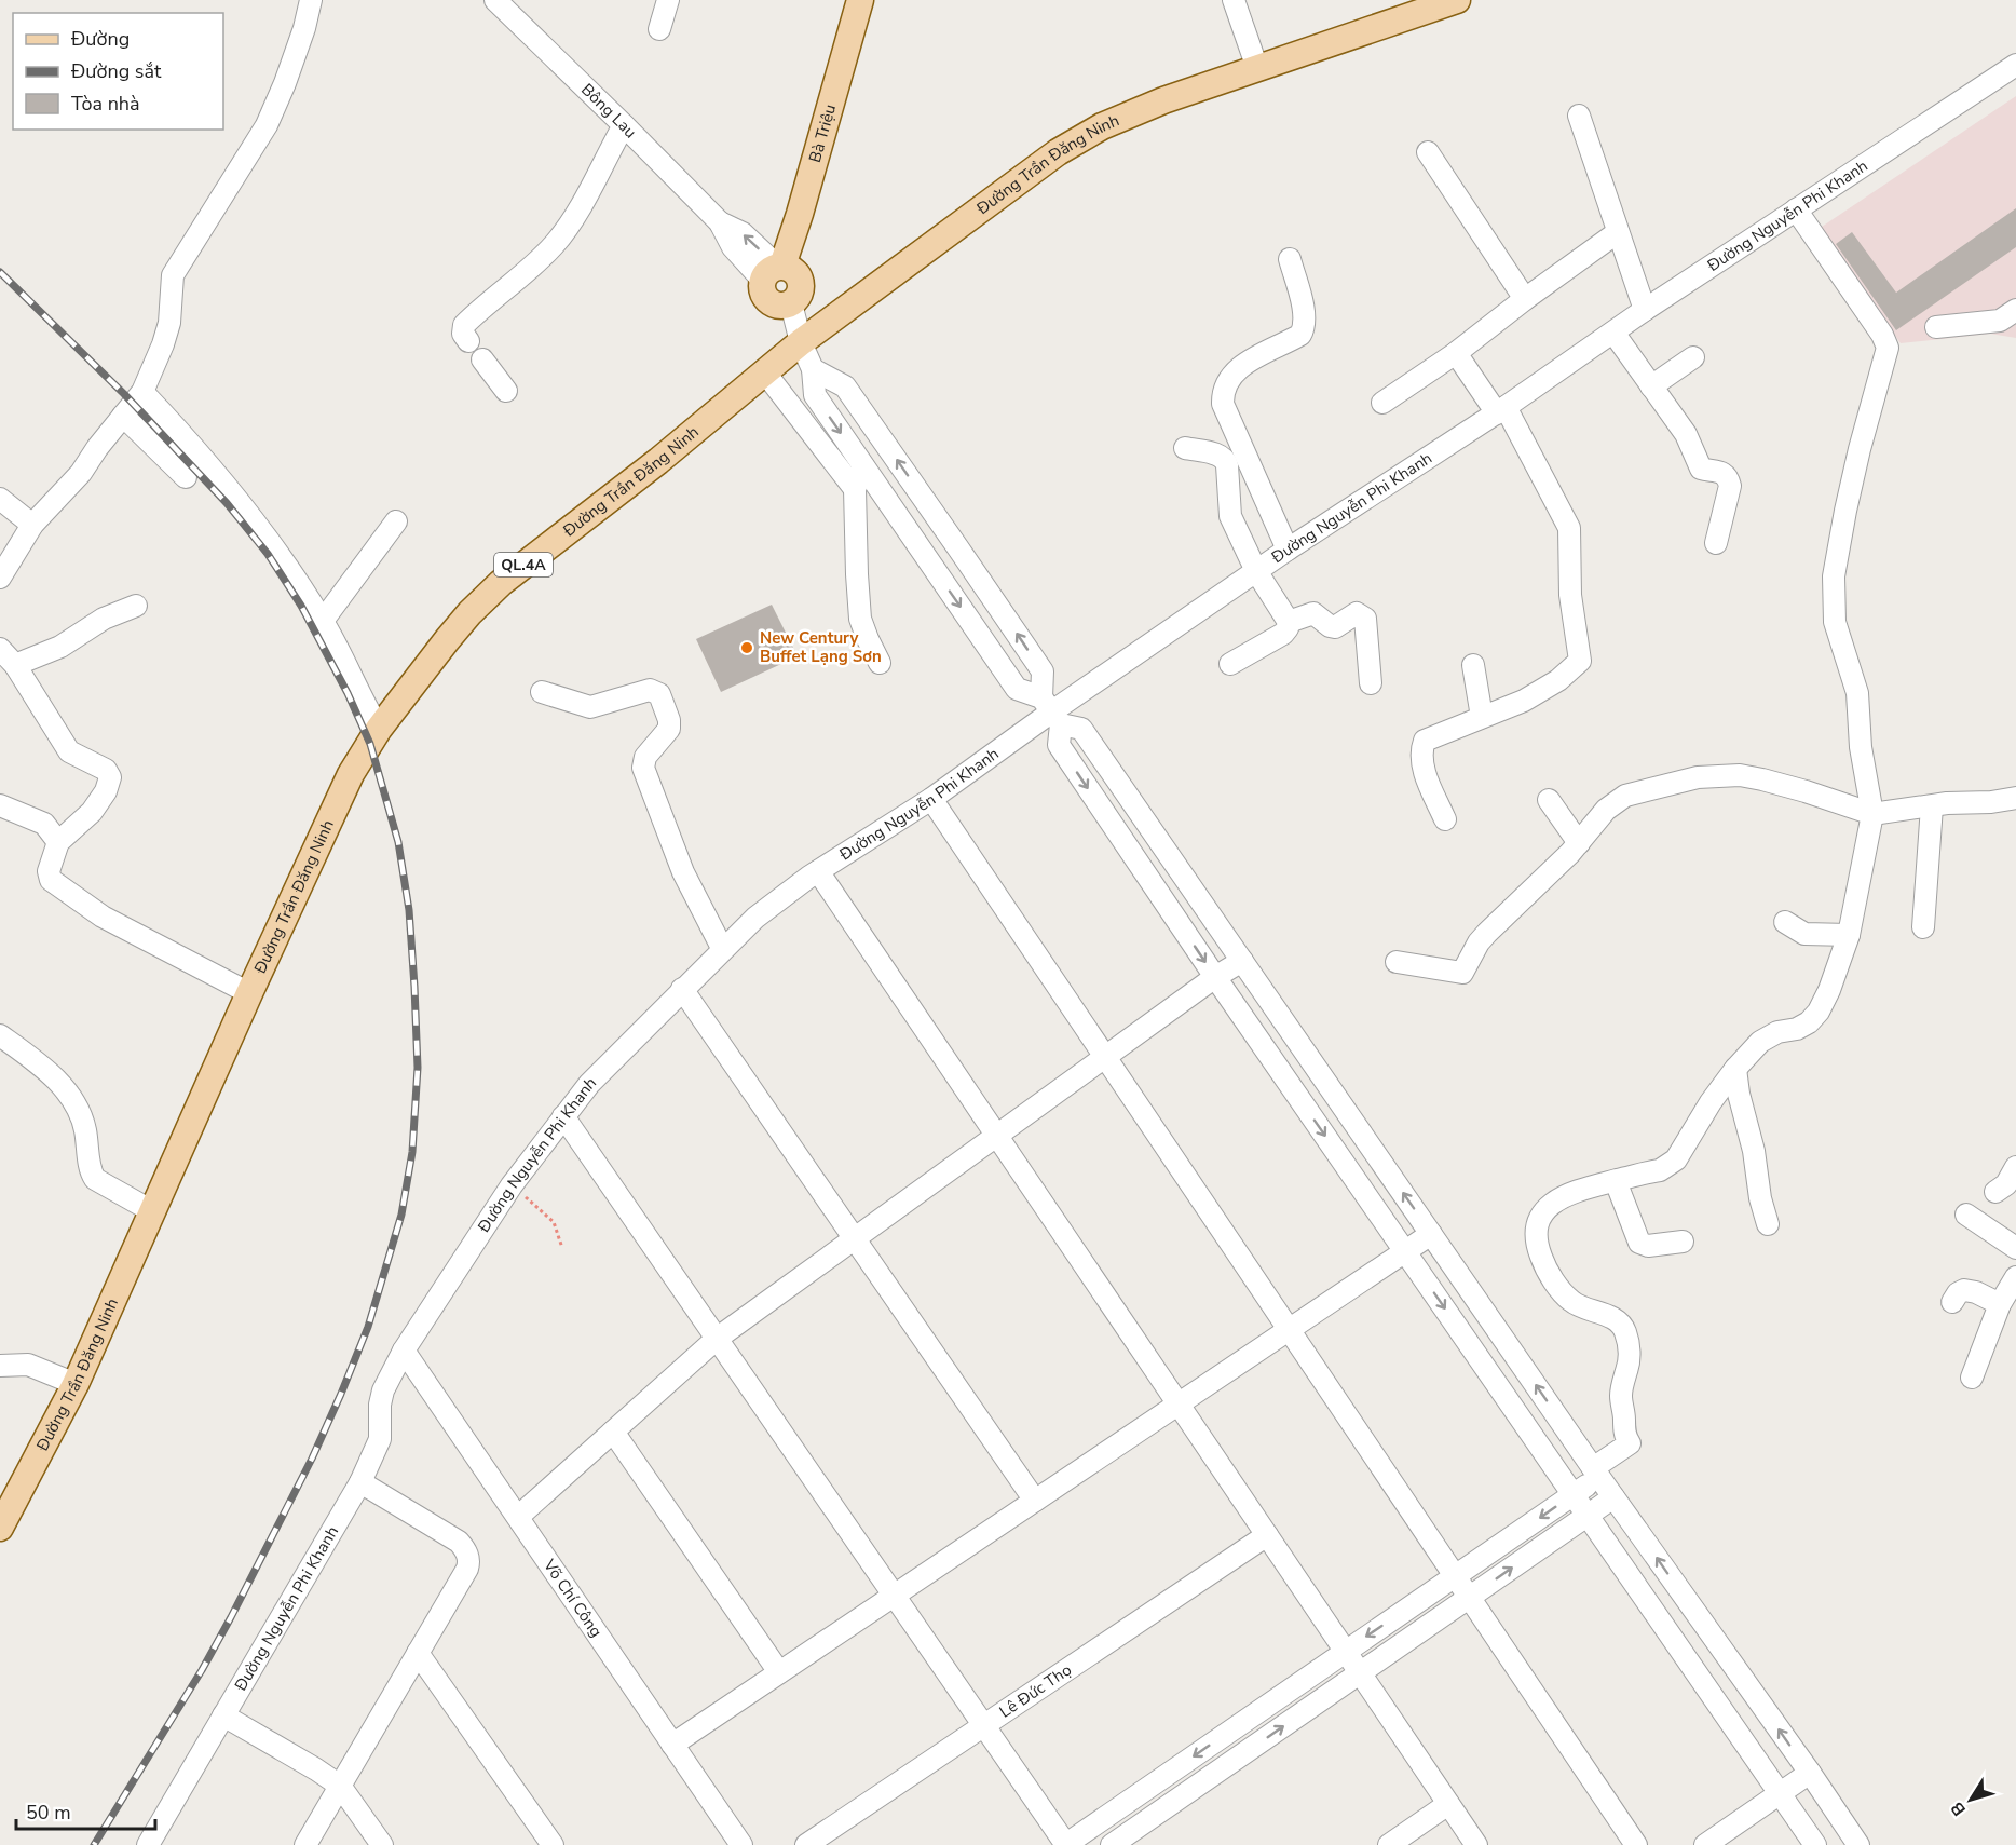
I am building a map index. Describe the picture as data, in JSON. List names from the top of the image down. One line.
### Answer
{"streets":{"main road":["Bà Triệu","Đường Trần Đăng Ninh","QL.4A"],"street":["Bông Lau","Đường Nguyễn Phi Khanh","Võ Chí Công","Lê Đức Thọ"]},"crossings":[["Bông Lau","Bà Triệu"],["Đường Nguyễn Phi Khanh","Võ Chí Công"]],"places":["New Century Buffet Lạng Sơn"],"legend":["Đường","Đường sắt","Tòa nhà"],"scale_bar":"50 m","north":"bottom left"}
